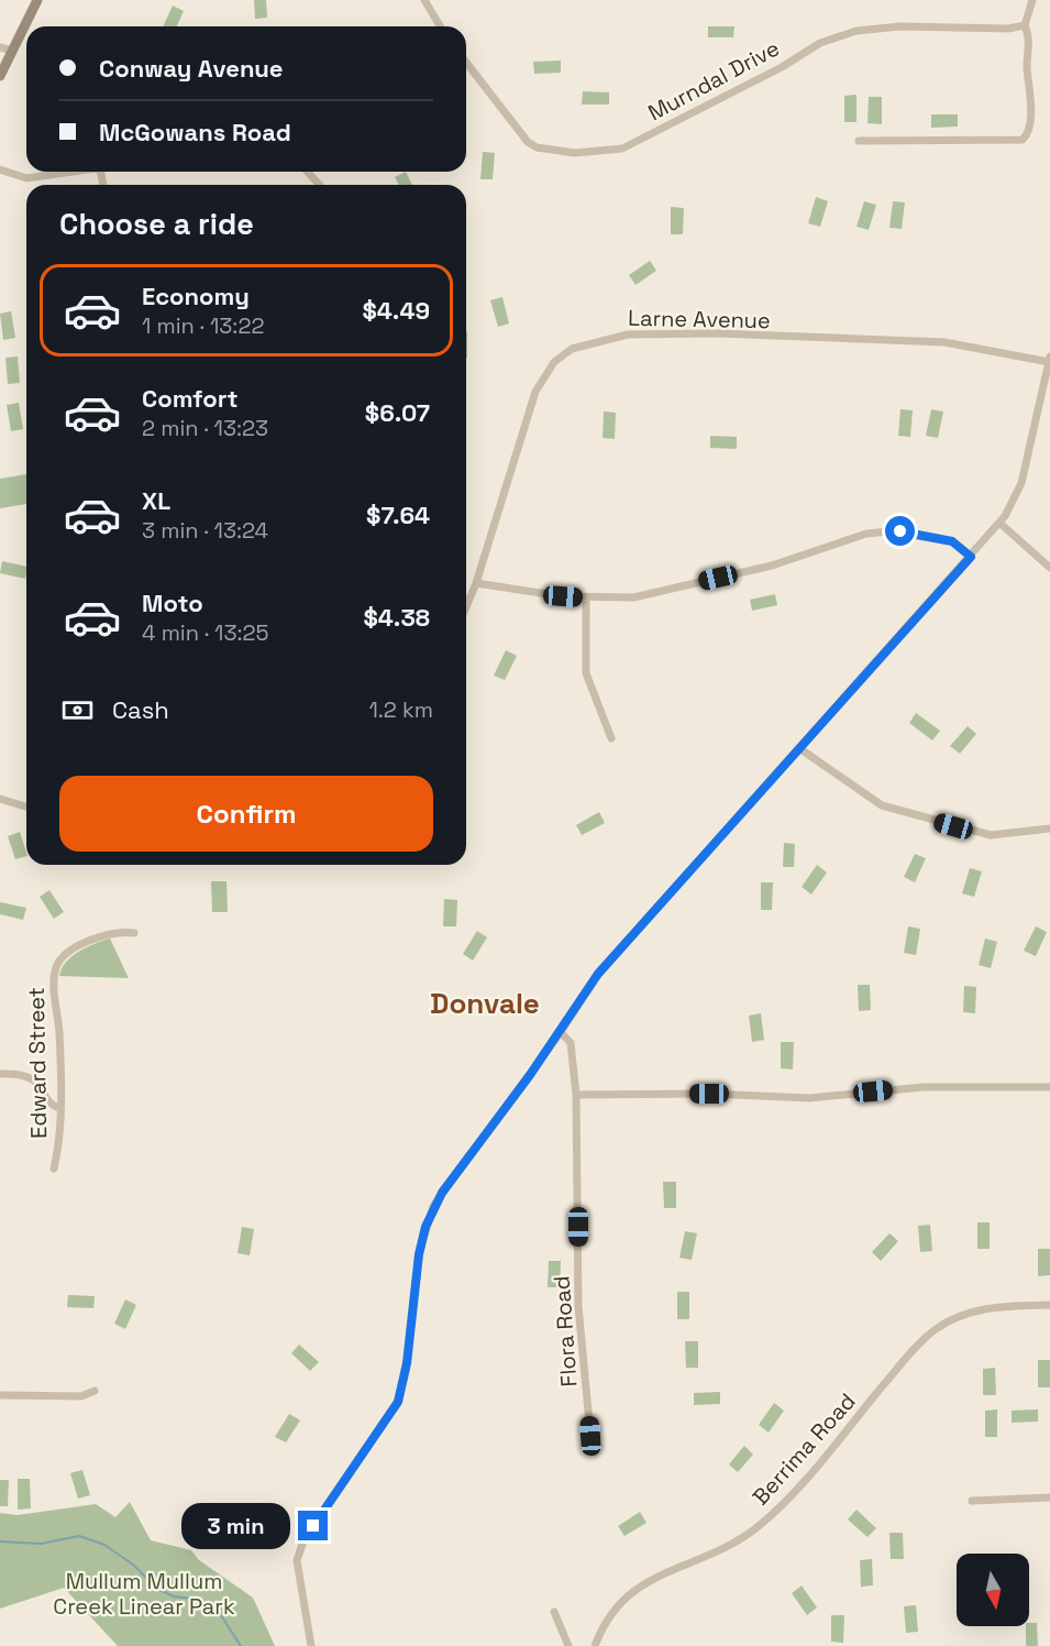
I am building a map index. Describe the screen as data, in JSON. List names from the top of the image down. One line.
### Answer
{"streets":{"street":["Murndal Drive","Larne Avenue","Edward Street","Flora Road","Berrima Road"]},"districts":["Donvale"],"parks":["Mullum Mullum Creek Linear Park"],"north":"bottom","page":{"banner":["Conway Avenue","McGowans Road"],"heading":"Choose a ride","list":[{"name":"Economy","note":"1 min · 13:22","value":"$4.49"},{"name":"Comfort","note":"2 min · 13:23","value":"$6.07"},{"name":"XL","note":"3 min · 13:24","value":"$7.64"},{"name":"Moto","note":"4 min · 13:25","value":"$4.38"}],"pay":["Cash","1.2 km"],"buttons":"Confirm","bubble":"3 min"}}
